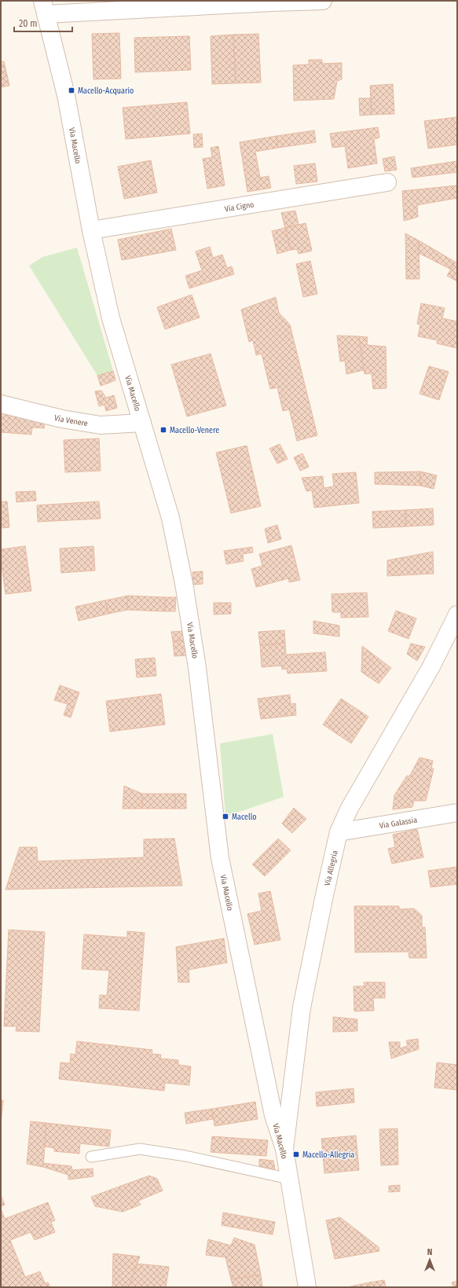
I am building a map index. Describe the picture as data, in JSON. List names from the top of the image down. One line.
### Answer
{"streets":{"street":["Via Macello","Via Cigno","Via Venere","Via Galassia","Via Allegria"]},"crossings":[["Via Macello","Via Cigno"],["Via Macello","Via Venere"],["Via Macello","Via Allegria"],["Via Galassia","Via Allegria"]],"places":{"transit":["Macello-Acquario","Macello-Venere","Macello","Macello-Allegria"]},"scale_bar":"20 m","north":"top"}
